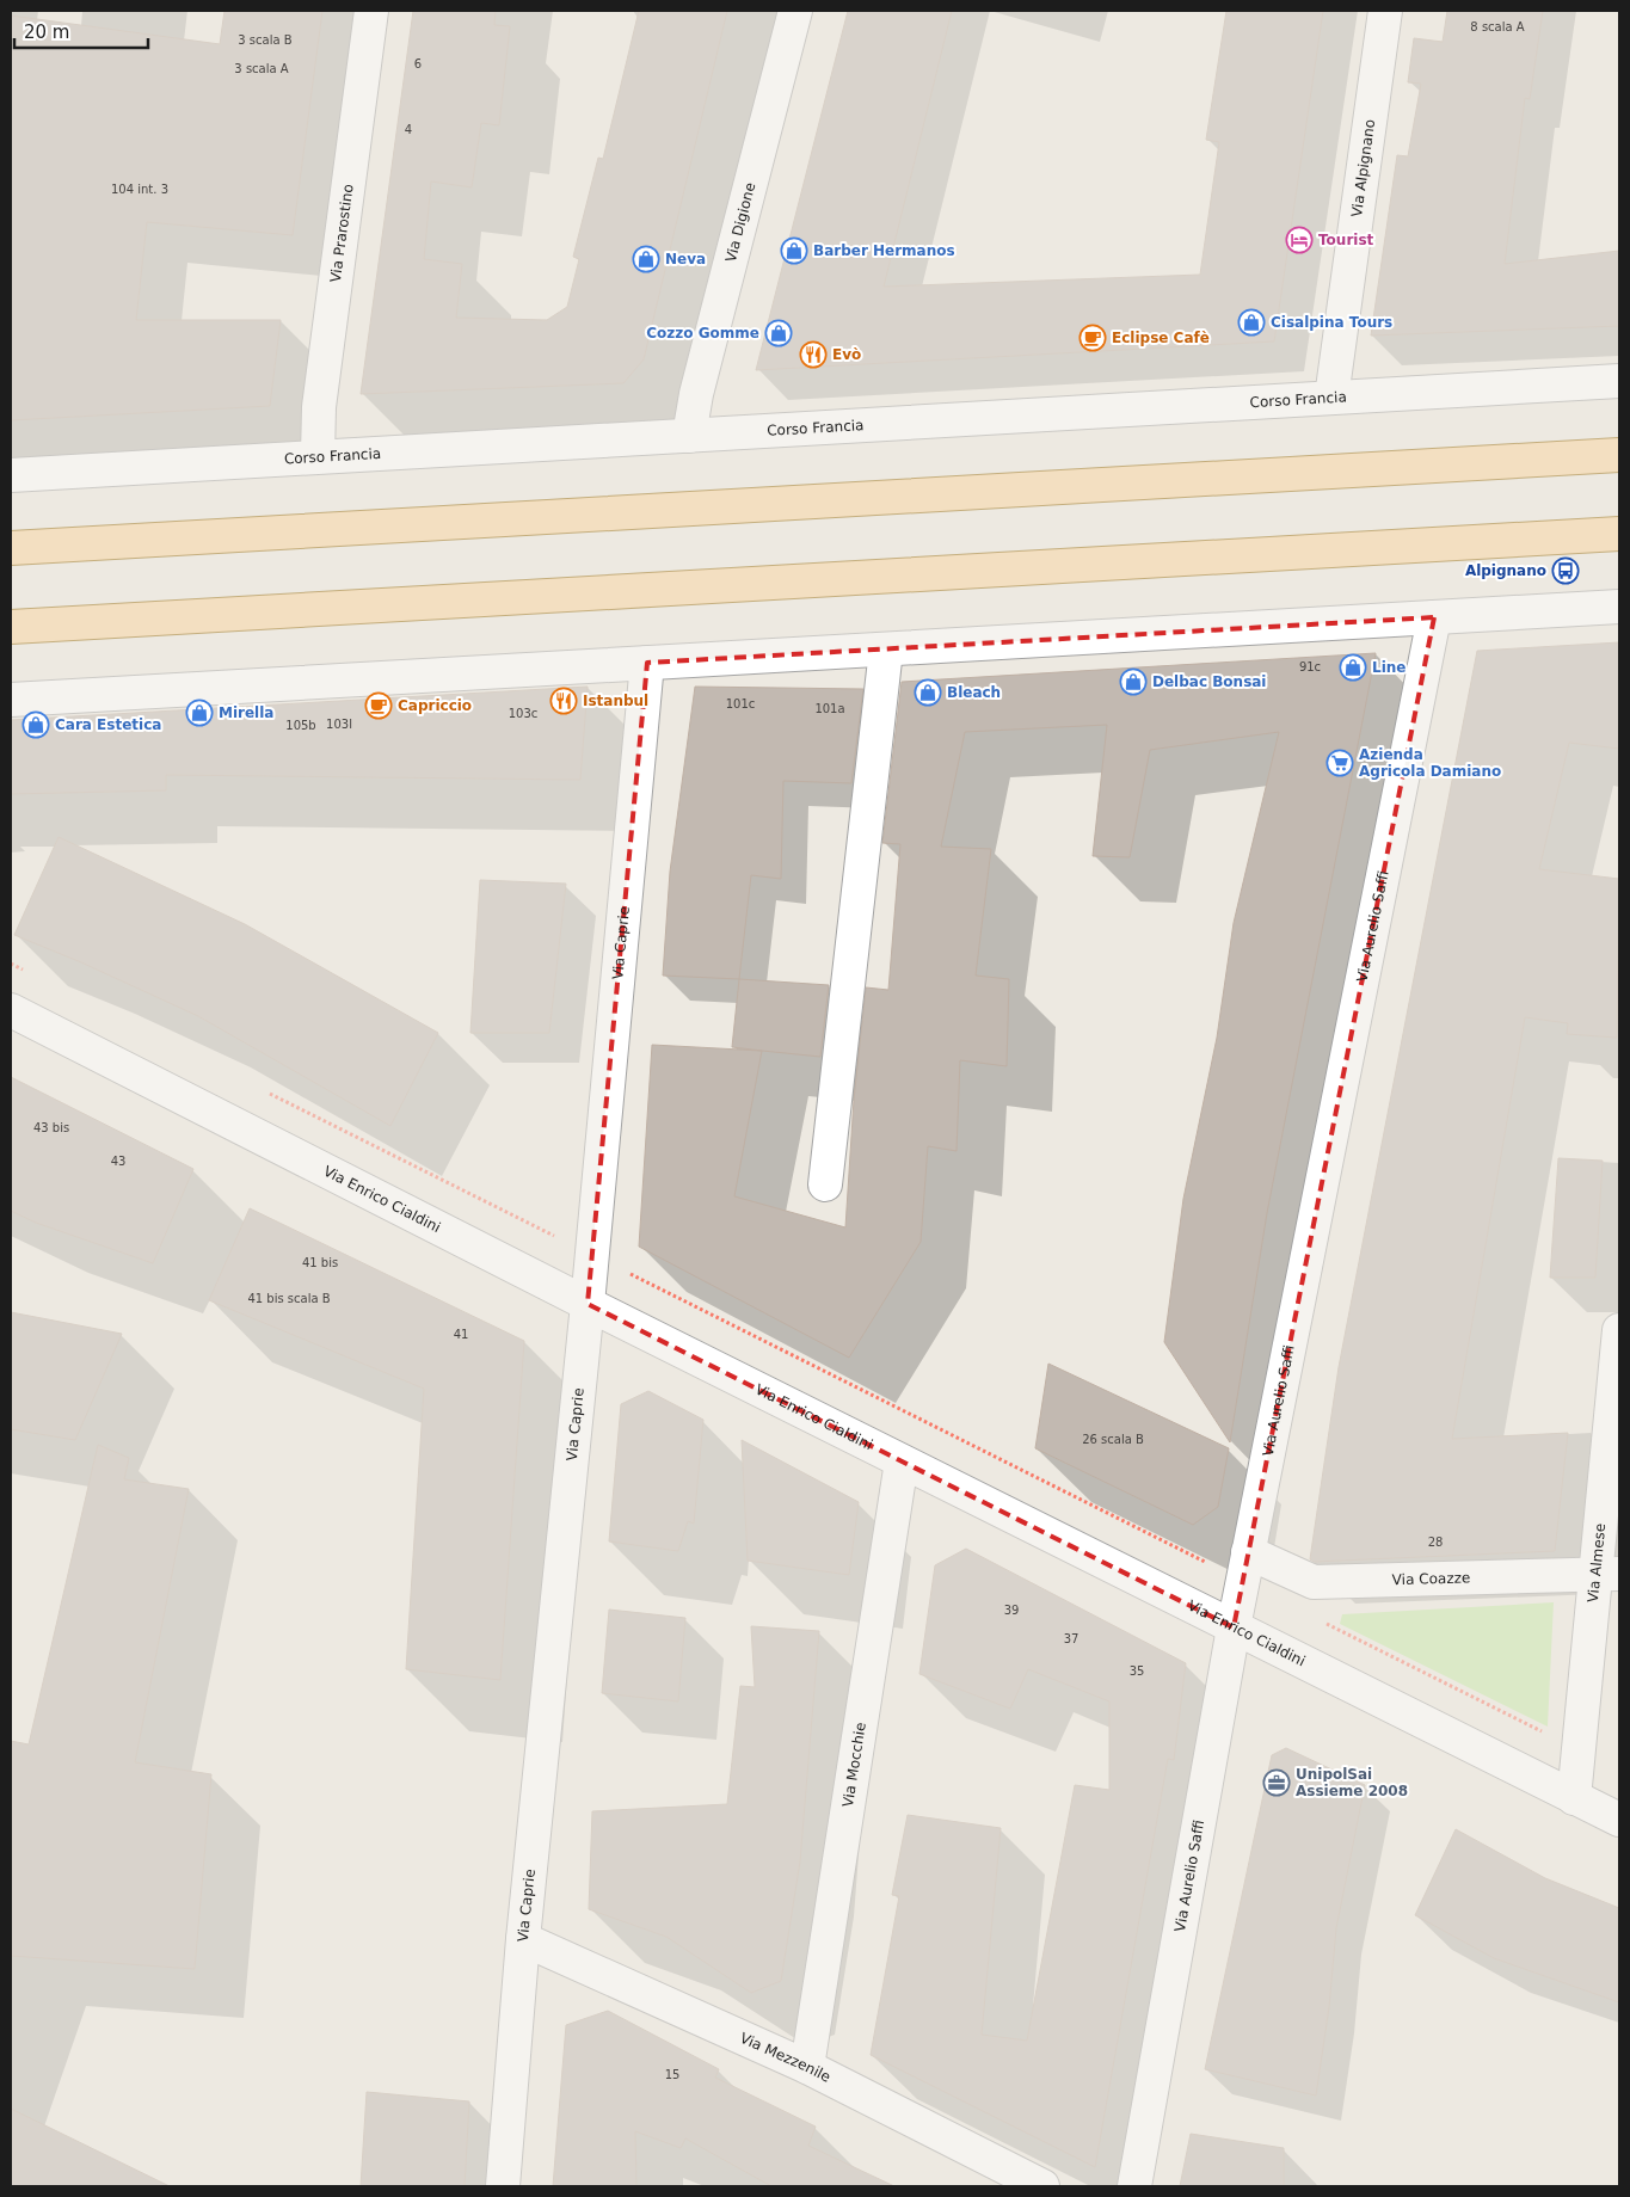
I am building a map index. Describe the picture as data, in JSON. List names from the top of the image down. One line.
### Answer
{"streets":{"street":["Via Alpignano","Via Digione","Via Prarostino","Corso Francia","Via Aurelio Saffi","Via Caprie","Via Enrico Cialdini","Via Almese","Via Coazze","Via Mocchie","Via Mezzenile"]},"crossings":[["Via Alpignano","Corso Francia"],["Via Digione","Corso Francia"],["Via Prarostino","Corso Francia"],["Via Aurelio Saffi","Via Enrico Cialdini"],["Via Aurelio Saffi","Via Coazze"],["Via Caprie","Via Enrico Cialdini"],["Via Caprie","Via Mezzenile"],["Via Enrico Cialdini","Via Almese"],["Via Enrico Cialdini","Via Mocchie"],["Via Almese","Via Coazze"],["Via Mocchie","Via Mezzenile"]],"places":{"hotel":["Tourist"],"shop":["Barber Hermanos","Neva","Cisalpina Tours","Cozzo Gomme","Line","Delbac Bonsai","Bleach","Mirella","Cara Estetica"],"cafe":["Eclipse Cafè","Capriccio"],"restaurant":["Evò","Istanbul"],"bus stop":["Alpignano"],"supermarket":["Azienda Agricola Damiano"],"office":["UnipolSai Assieme 2008"]},"house_numbers":["8 scala A","3 scala B","6","3 scala A","4","104 int. 3","91c","101c","101a","103c","103l","105b","43 bis","43","41 bis","41 bis scala B","41","26 scala B","28","39","37","35","15"],"scale_bar":"20 m"}
